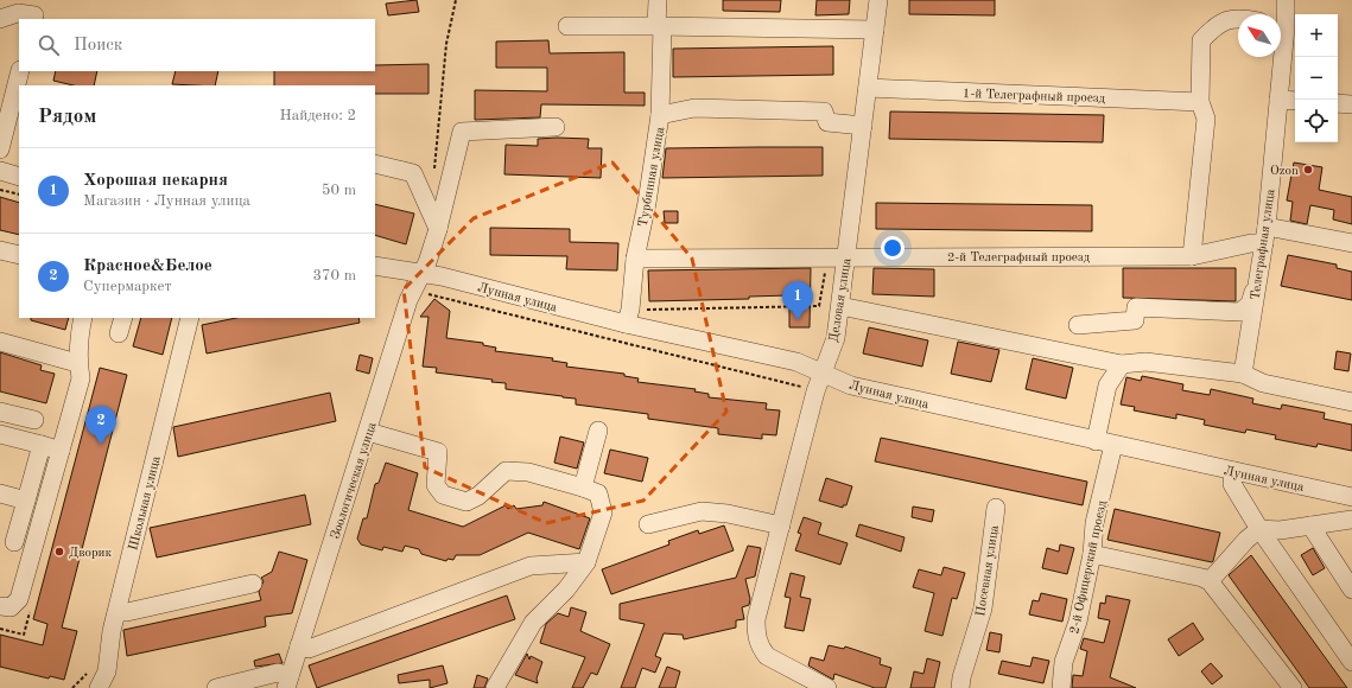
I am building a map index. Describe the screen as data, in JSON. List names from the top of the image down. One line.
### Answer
{"streets":{"street":["1-й Телеграфный проезд","Турбинная улица","Телеграфная улица","2-й Телеграфный проезд","Лунная улица","Деловая улица","Зоологическая улица","Школьная улица","2-й Офицерский проезд","Посевная улица"]},"crossings":[["1-й Телеграфный проезд","Деловая улица"],["Турбинная улица","2-й Телеграфный проезд"],["Турбинная улица","Лунная улица"],["Телеграфная улица","2-й Телеграфный проезд"],["2-й Телеграфный проезд","Деловая улица"],["Лунная улица","Деловая улица"],["Лунная улица","Зоологическая улица"],["Лунная улица","2-й Офицерский проезд"]],"places":["Ozon","Дворик"],"north":"top left","page":{"map_buttons":["+","−"],"search":"Поиск","heading":["Рядом","Найдено: 2"],"list":[{"mark":"1","name":"Хорошая пекарня","note":"Магазин · Лунная улица","value":"50 m"},{"mark":"2","name":"Красное&Белое","note":"Супермаркет","value":"370 m"}],"pins":["1","2"]}}
